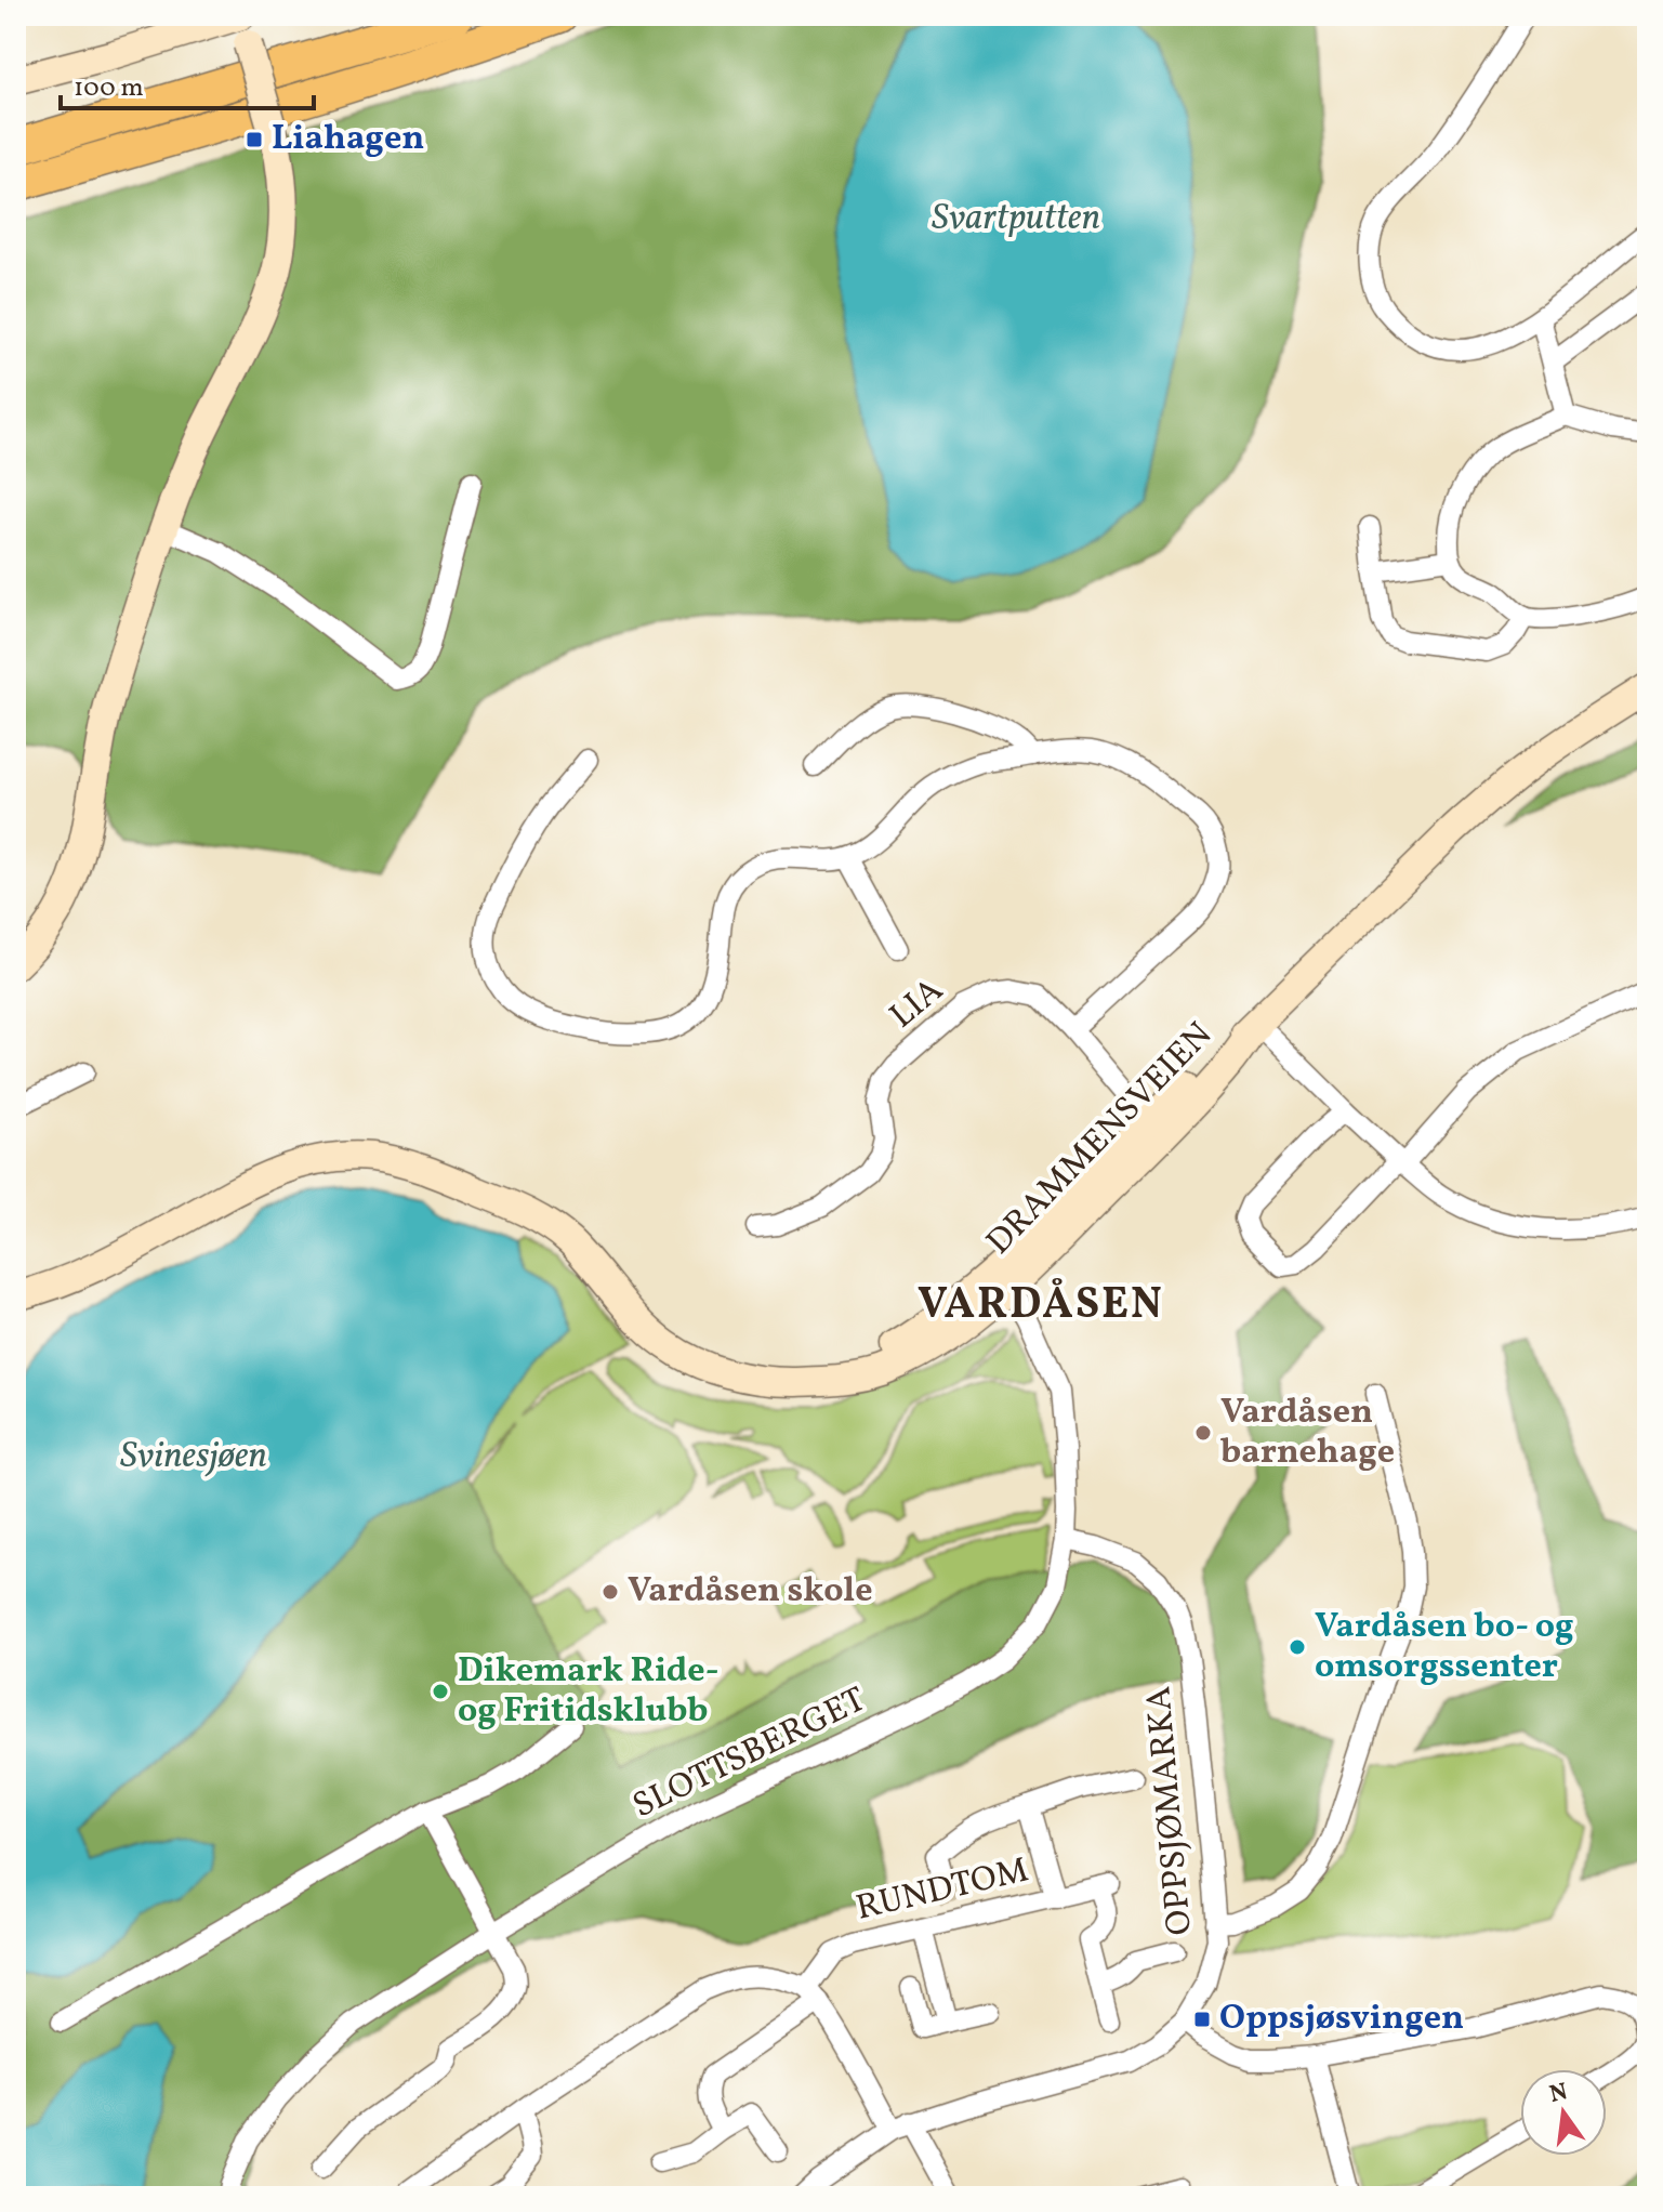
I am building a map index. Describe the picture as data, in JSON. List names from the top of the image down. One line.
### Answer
{"streets":{"main road":["DRAMMENSVEIEN"],"street":["LIA","SLOTTSBERGET","OPPSJØMARKA","RUNDTOM"]},"crossings":[["LIA","DRAMMENSVEIEN"],["DRAMMENSVEIEN","SLOTTSBERGET"],["SLOTTSBERGET","OPPSJØMARKA"]],"districts":["VARDÅSEN"],"water":["Svartputten","Svinesjøen"],"places":{"transit":["Liahagen","Oppsjøsvingen"],"other":["Vardåsen barnehage","Vardåsen skole","Vardåsen bo- og omsorgssenter","Dikemark Ride- og Fritidsklubb"]},"scale_bar":"100 m","north":"top"}
